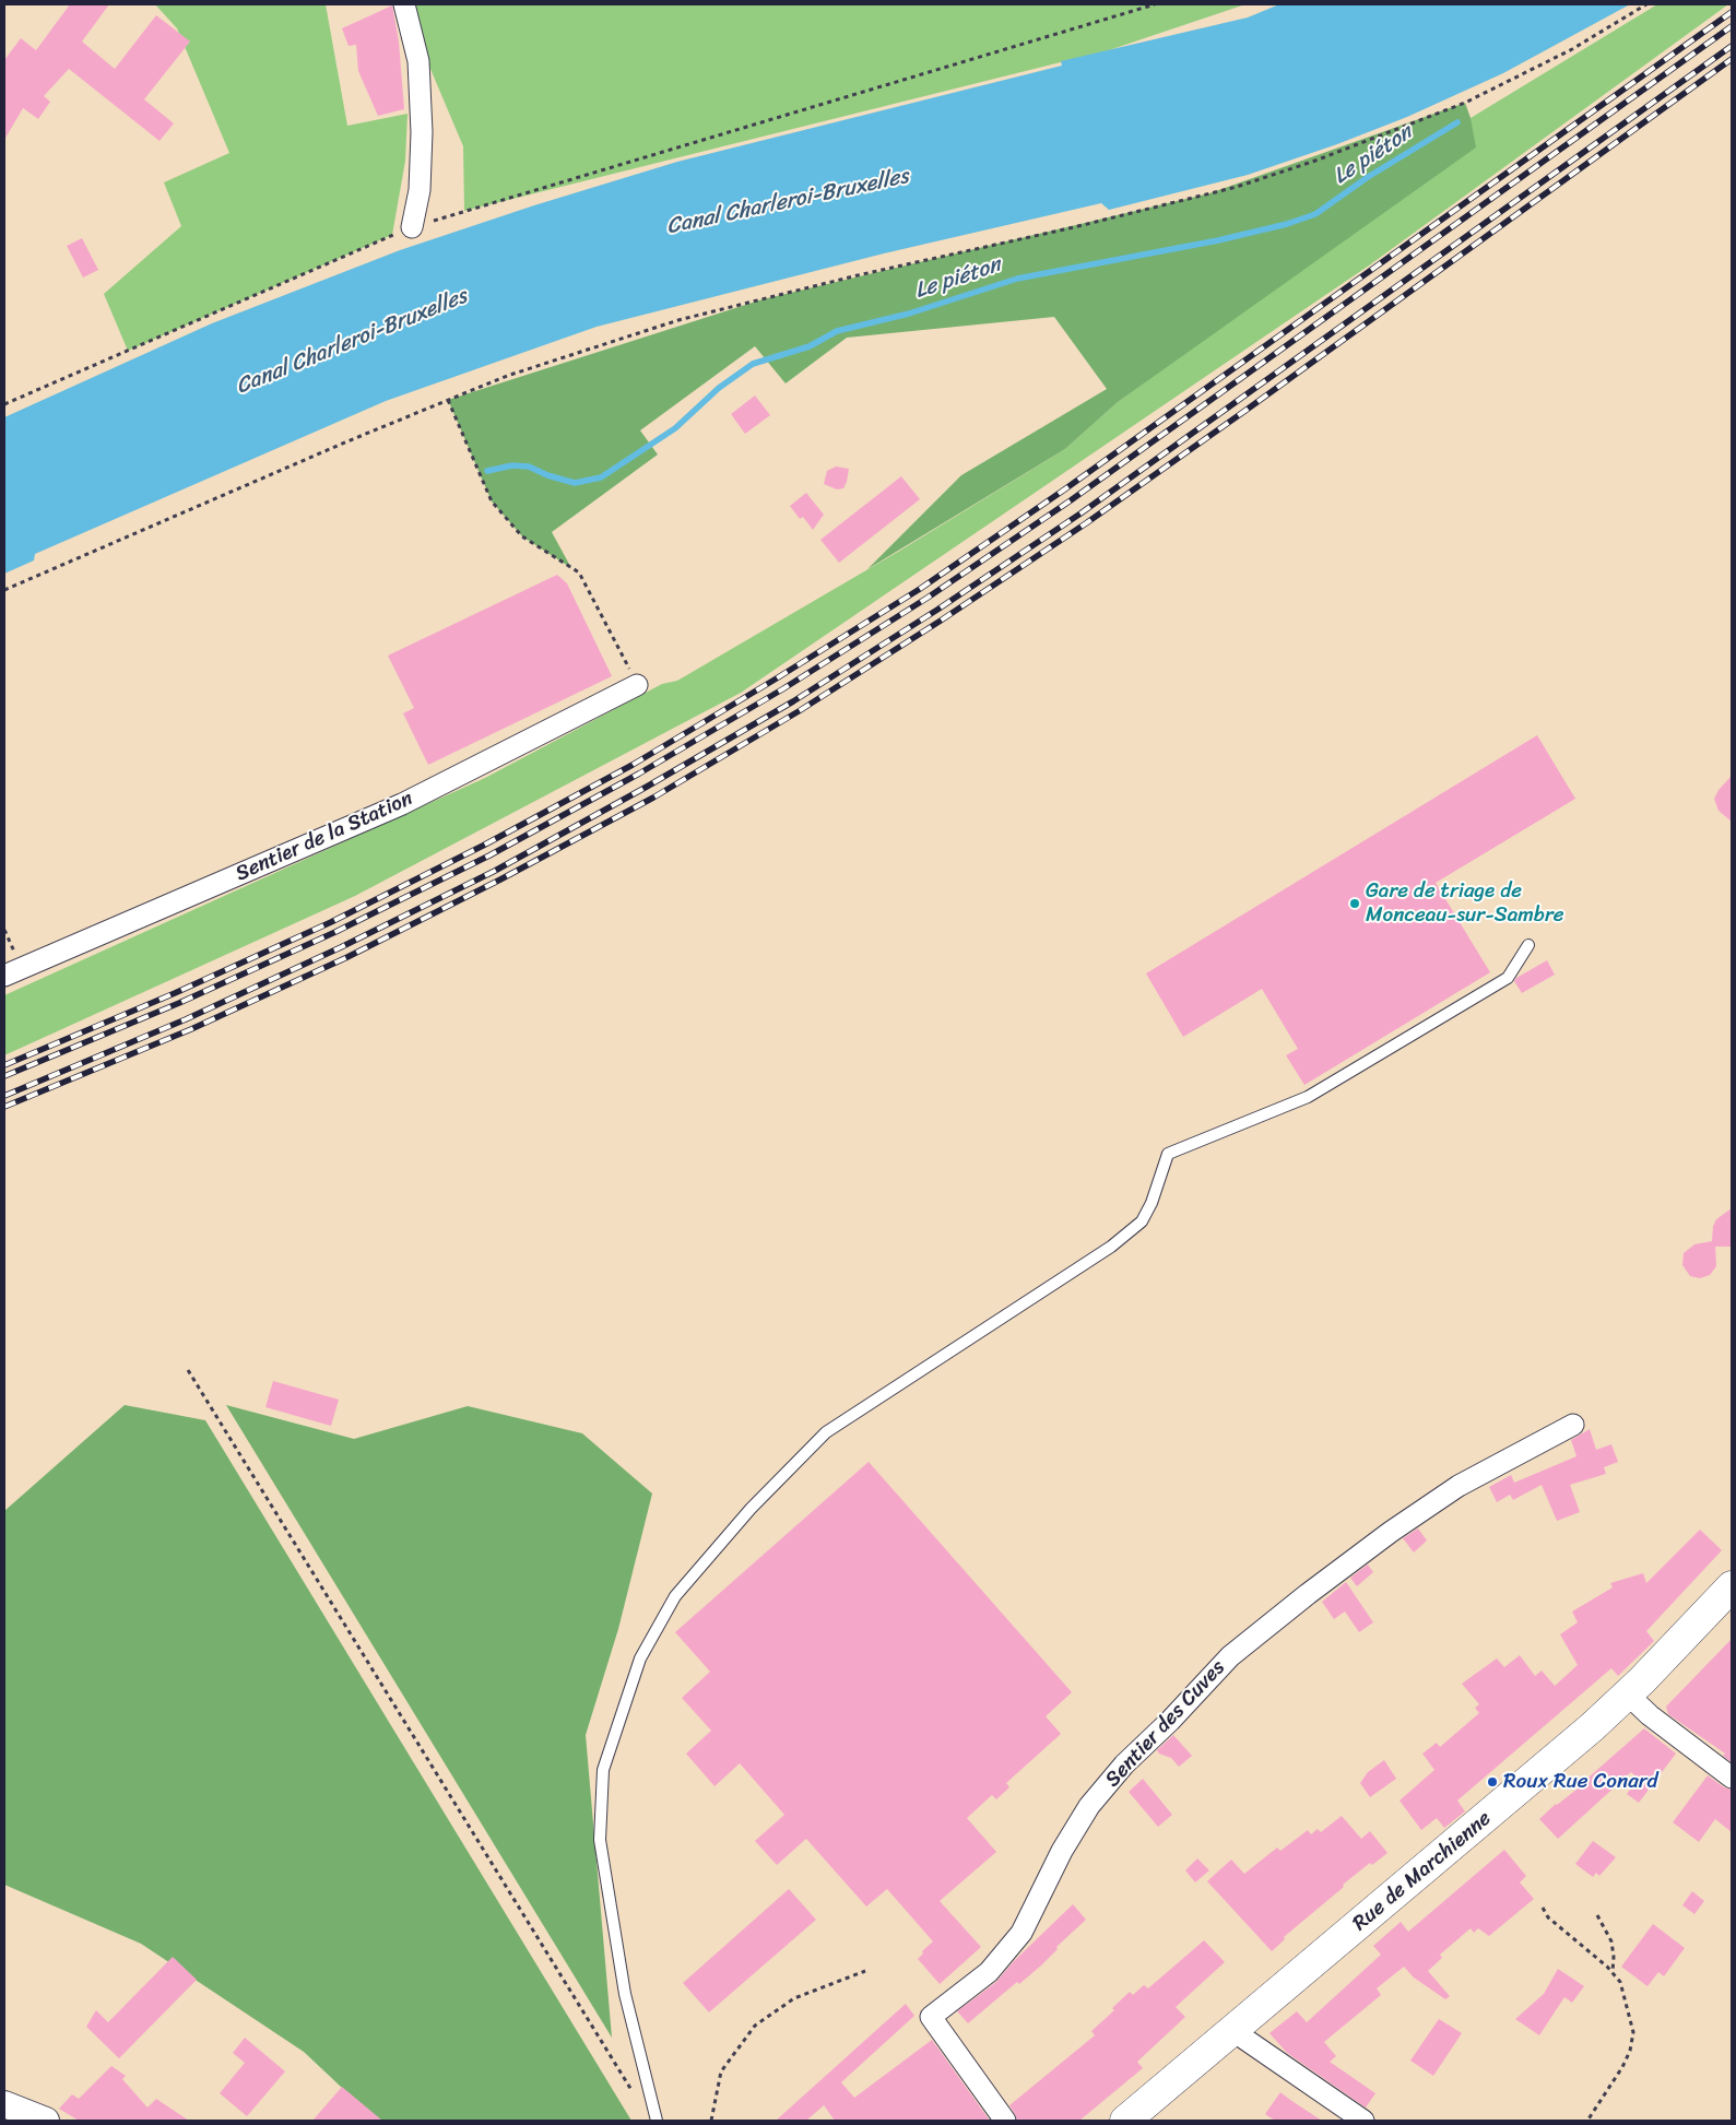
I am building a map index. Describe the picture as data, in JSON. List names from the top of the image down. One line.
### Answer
{"streets":{"main road":["Rue de Marchienne"],"street":["Sentier de la Station","Sentier des Cuves"]},"water":["Le piéton","Canal Charleroi-Bruxelles"],"places":["Gare de triage de Monceau-sur-Sambre","Roux Rue Conard"]}
